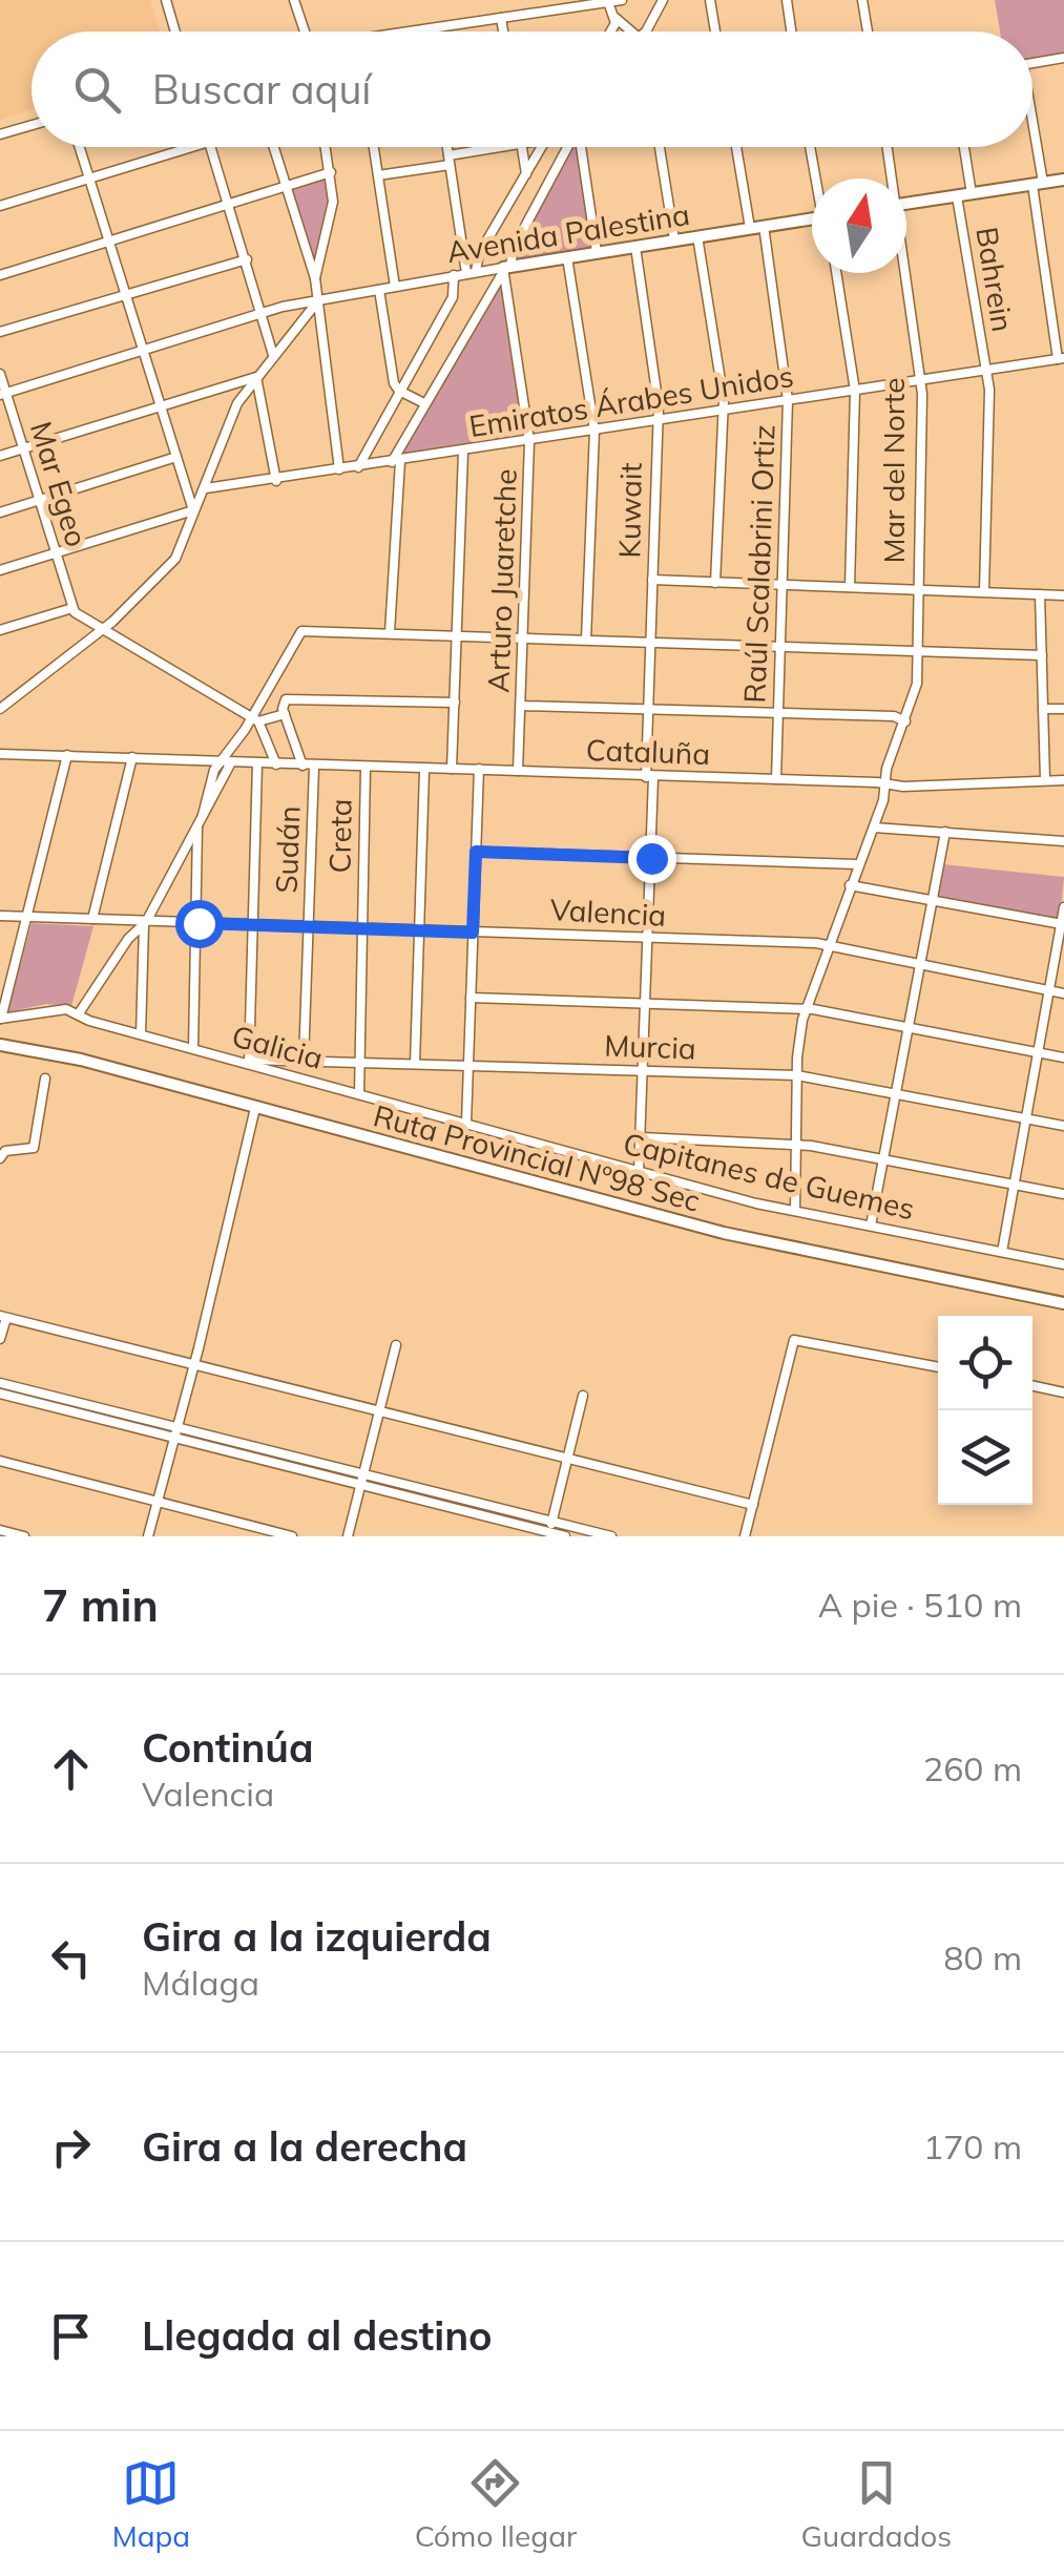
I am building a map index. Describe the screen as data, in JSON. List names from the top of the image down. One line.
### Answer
{"streets":{"street":["Avenida Palestina","Bahrein","Emiratos Árabes Unidos","Mar del Norte","Mar Egeo","Kuwait","Raúl Scalabrini Ortiz","Arturo Juaretche","Cataluña","Creta","Sudán","Valencia","Galicia","Murcia","Ruta Provincial Nº98 Sec","Capitanes de Guemes"]},"crossings":[["Avenida Palestina","Mar Egeo"],["Avenida Palestina","Kuwait"],["Avenida Palestina","Raúl Scalabrini Ortiz"],["Avenida Palestina","Arturo Juaretche"],["Bahrein","Emiratos Árabes Unidos"],["Emiratos Árabes Unidos","Mar del Norte"],["Emiratos Árabes Unidos","Kuwait"],["Emiratos Árabes Unidos","Raúl Scalabrini Ortiz"],["Emiratos Árabes Unidos","Arturo Juaretche"],["Kuwait","Cataluña"],["Kuwait","Valencia"],["Kuwait","Murcia"],["Kuwait","Capitanes de Guemes"],["Raúl Scalabrini Ortiz","Cataluña"],["Arturo Juaretche","Cataluña"],["Cataluña","Creta"],["Cataluña","Sudán"],["Creta","Valencia"],["Creta","Galicia"],["Creta","Murcia"],["Sudán","Valencia"],["Sudán","Murcia"],["Galicia","Murcia"],["Galicia","Capitanes de Guemes"]],"north":"top","page":{"search":"Buscar aquí","heading":["7 min","A pie · 510 m"],"list":[["Continúa","Valencia","260 m"],["Gira a la izquierda","Málaga","80 m"],["Gira a la derecha","170 m"],"Llegada al destino"],"nav":["Mapa","Cómo llegar","Guardados"]}}
